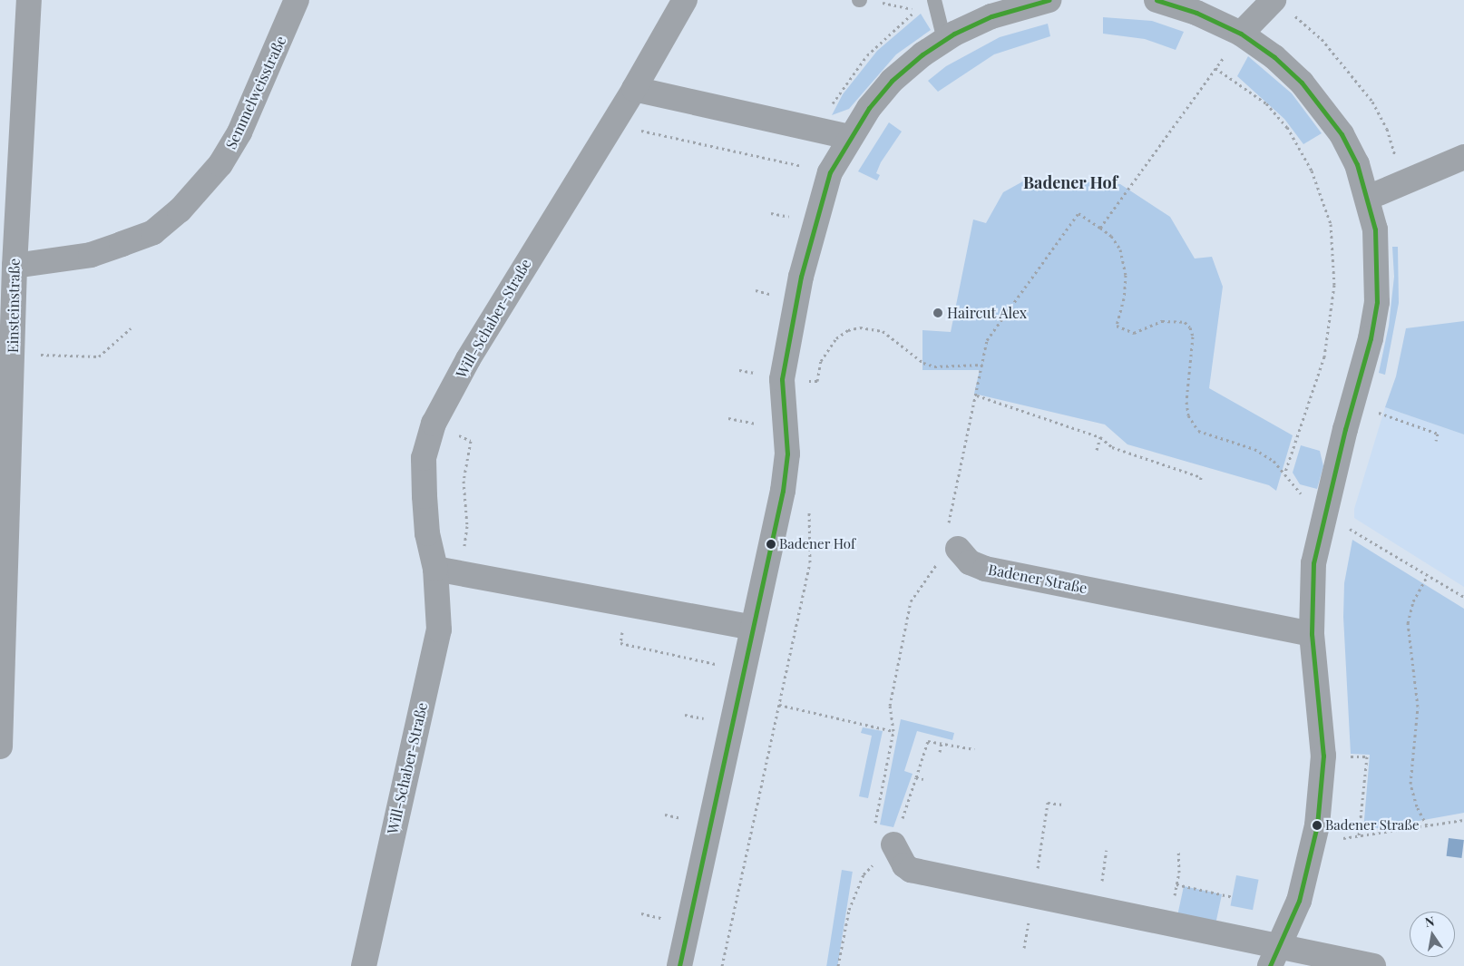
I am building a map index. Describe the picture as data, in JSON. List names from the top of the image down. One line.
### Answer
{"streets":{"street":["Semmelweisstraße","Einsteinstraße","Will-Schaber-Straße","Badener Straße"]},"crossings":[["Semmelweisstraße","Einsteinstraße"]],"districts":["Badener Hof"],"places":["Haircut Alex","Badener Hof","Badener Straße"],"north":"top"}
